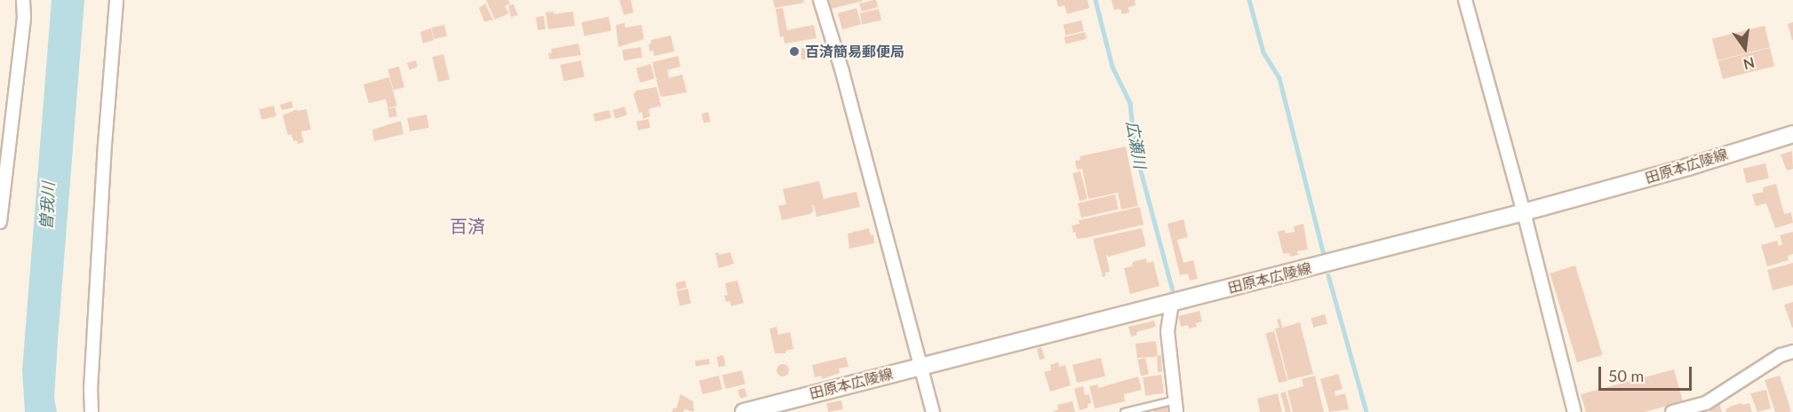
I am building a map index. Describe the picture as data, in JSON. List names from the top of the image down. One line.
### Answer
{"streets":{"main road":["田原本広陵線"]},"districts":["百済"],"water":["広瀬川","曽我川"],"places":["百済簡易郵便局"],"scale_bar":"50 m","north":"bottom"}
